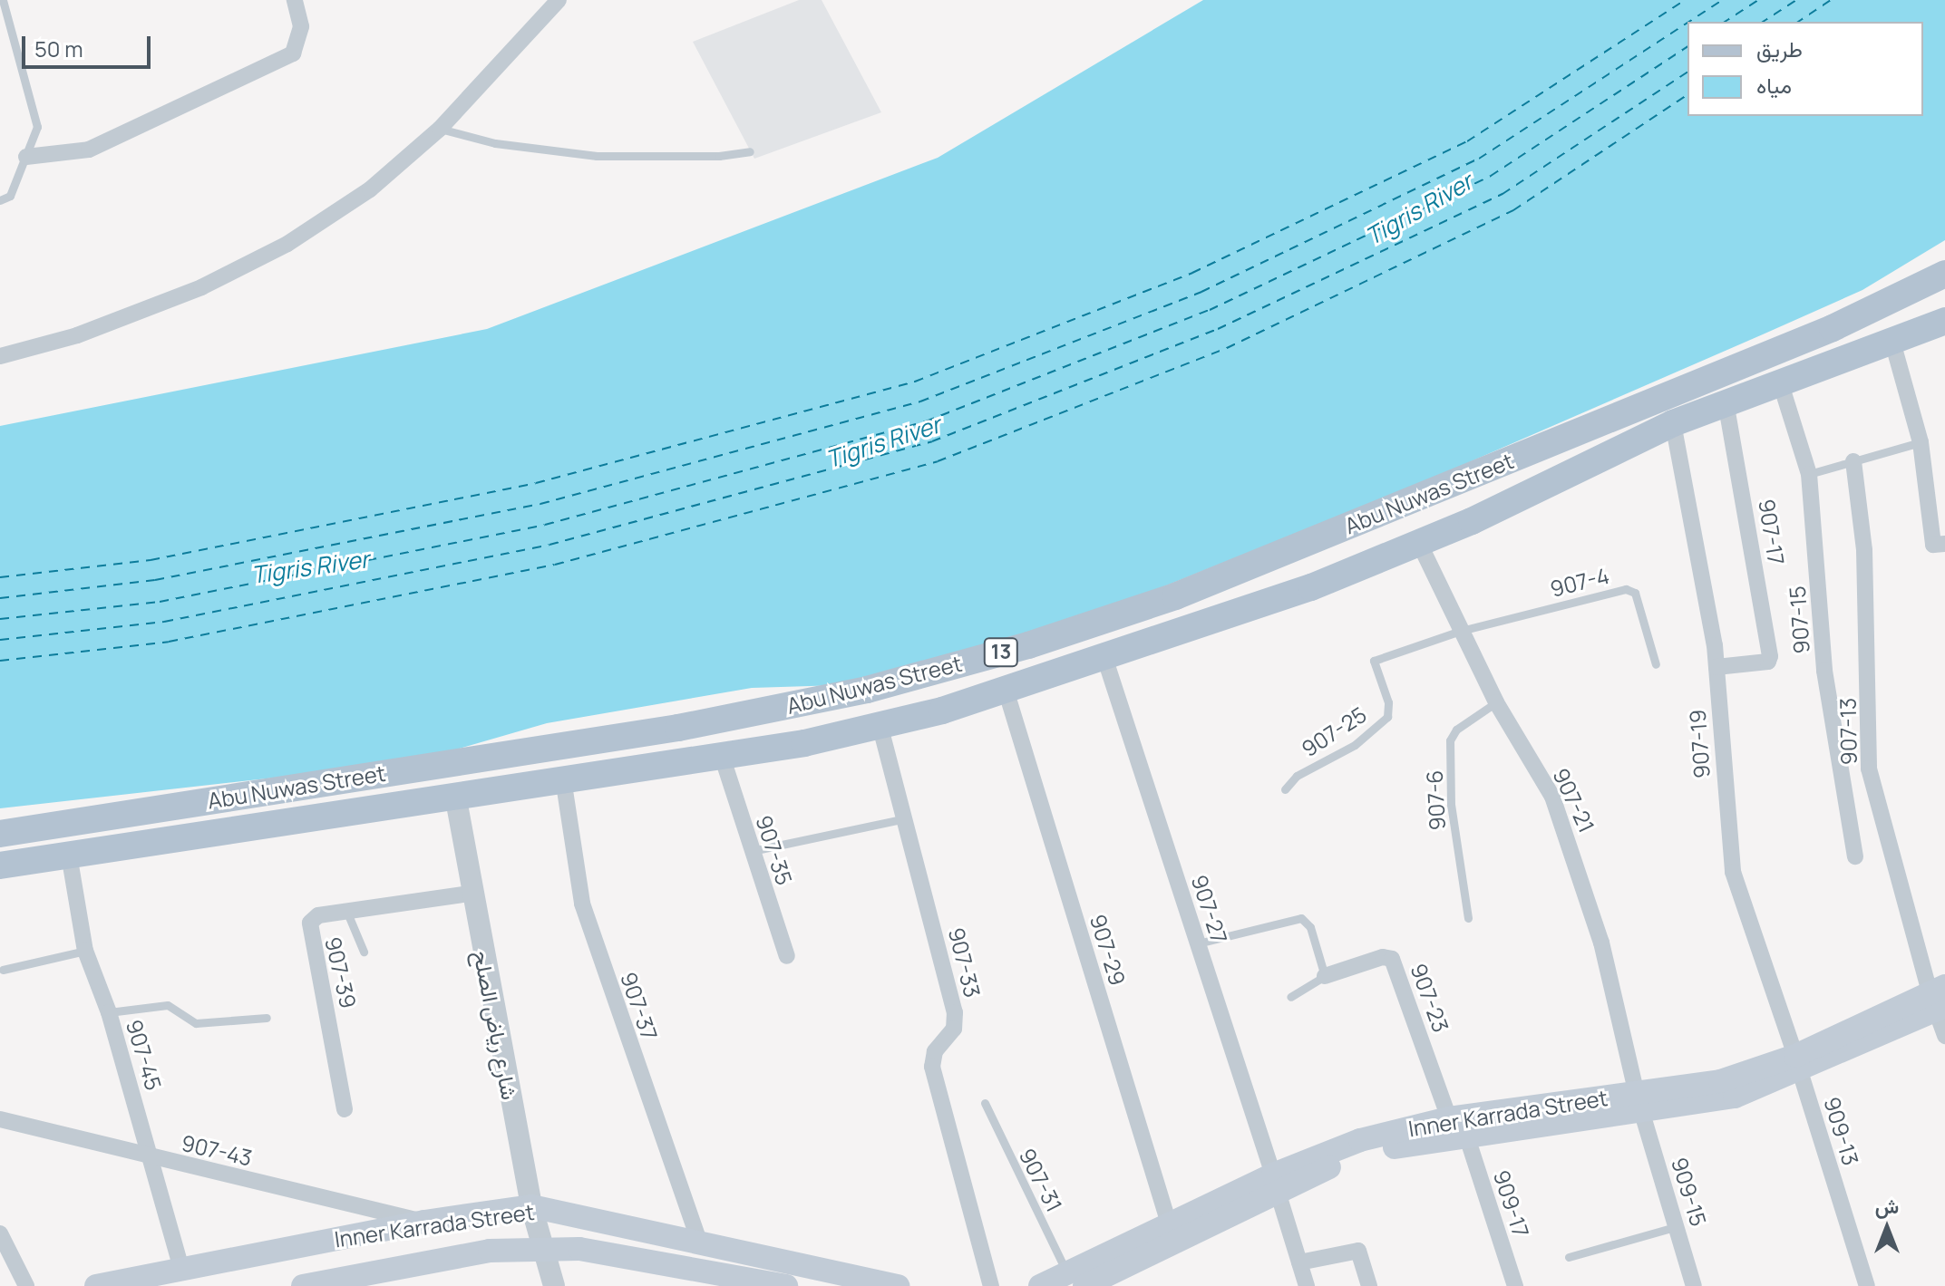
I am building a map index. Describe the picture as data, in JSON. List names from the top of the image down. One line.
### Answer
{"streets":{"main road":["Abu Nuwas Street","13","Inner Karrada Street"],"street":["907-17","907-15","907-13","907-19","907-21","907-35","907-27","907-29","907-33","907-39","907-23","907-37","شارع رياض الصلح","907-45","909-13","907-43","909-15","909-17"],"lane":["907-4","907-25","907-6","907-31"]},"crossings":[["Abu Nuwas Street","907-17"],["Abu Nuwas Street","907-15"],["Abu Nuwas Street","907-19"],["Abu Nuwas Street","907-21"],["Abu Nuwas Street","907-35"],["Abu Nuwas Street","907-27"],["Abu Nuwas Street","907-29"],["Abu Nuwas Street","907-33"],["Abu Nuwas Street","907-37"],["Abu Nuwas Street","شارع رياض الصلح"],["Abu Nuwas Street","907-45"],["907-17","907-19"],["907-4","907-25"],["907-4","907-21"],["907-25","907-21"],["907-13","Inner Karrada Street"],["907-19","Inner Karrada Street"],["907-19","909-13"],["907-6","907-21"],["907-21","Inner Karrada Street"],["907-21","909-15"],["907-27","Inner Karrada Street"],["907-29","Inner Karrada Street"],["907-39","شارع رياض الصلح"],["907-23","Inner Karrada Street"],["907-23","909-17"],["907-37","Inner Karrada Street"],["شارع رياض الصلح","Inner Karrada Street"],["907-45","Inner Karrada Street"],["907-45","907-43"],["Inner Karrada Street","909-13"],["Inner Karrada Street","907-43"],["Inner Karrada Street","907-31"],["Inner Karrada Street","909-15"],["Inner Karrada Street","909-17"]],"water":["Tigris River"],"legend":["طريق","مياه"],"scale_bar":"50 m","north":"top"}
